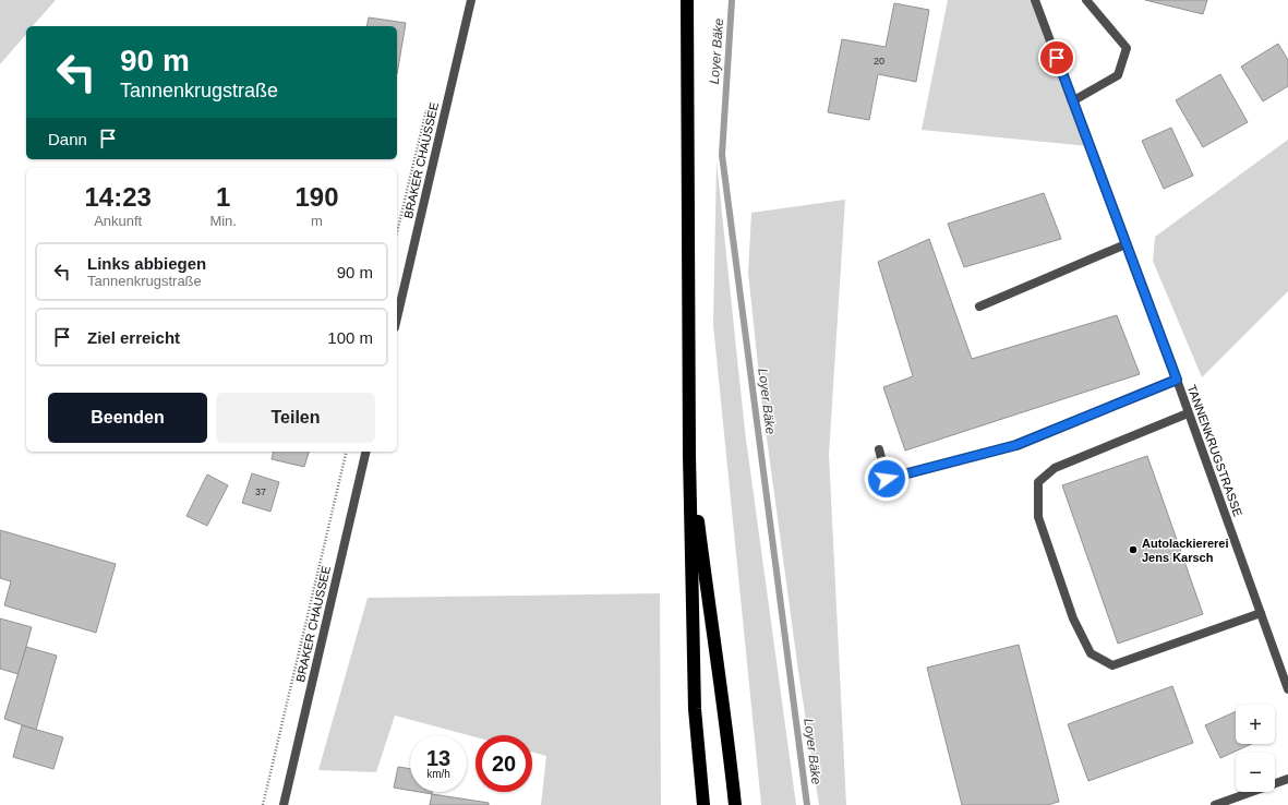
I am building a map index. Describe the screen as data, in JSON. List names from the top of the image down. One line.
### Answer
{"streets":{"street":["BRAKER CHAUSSEE","TANNENKRUGSTRASSE"]},"water":["Loyer Bäke"],"places":["Autolackiererei Jens Karsch"],"house_numbers":["20","37"],"page":{"turn":["90 m","Tannenkrugstraße"],"then":"Dann","eta":["14:23","Ankunft","1","Min.","190","m"],"list":[{"name":"Links abbiegen","note":"Tannenkrugstraße","value":"90 m"},{"name":"Ziel erreicht","value":"100 m"}],"buttons":["Beenden","Teilen"],"map_buttons":["+","−"],"speed":"13 km/h","limit":"20"}}
